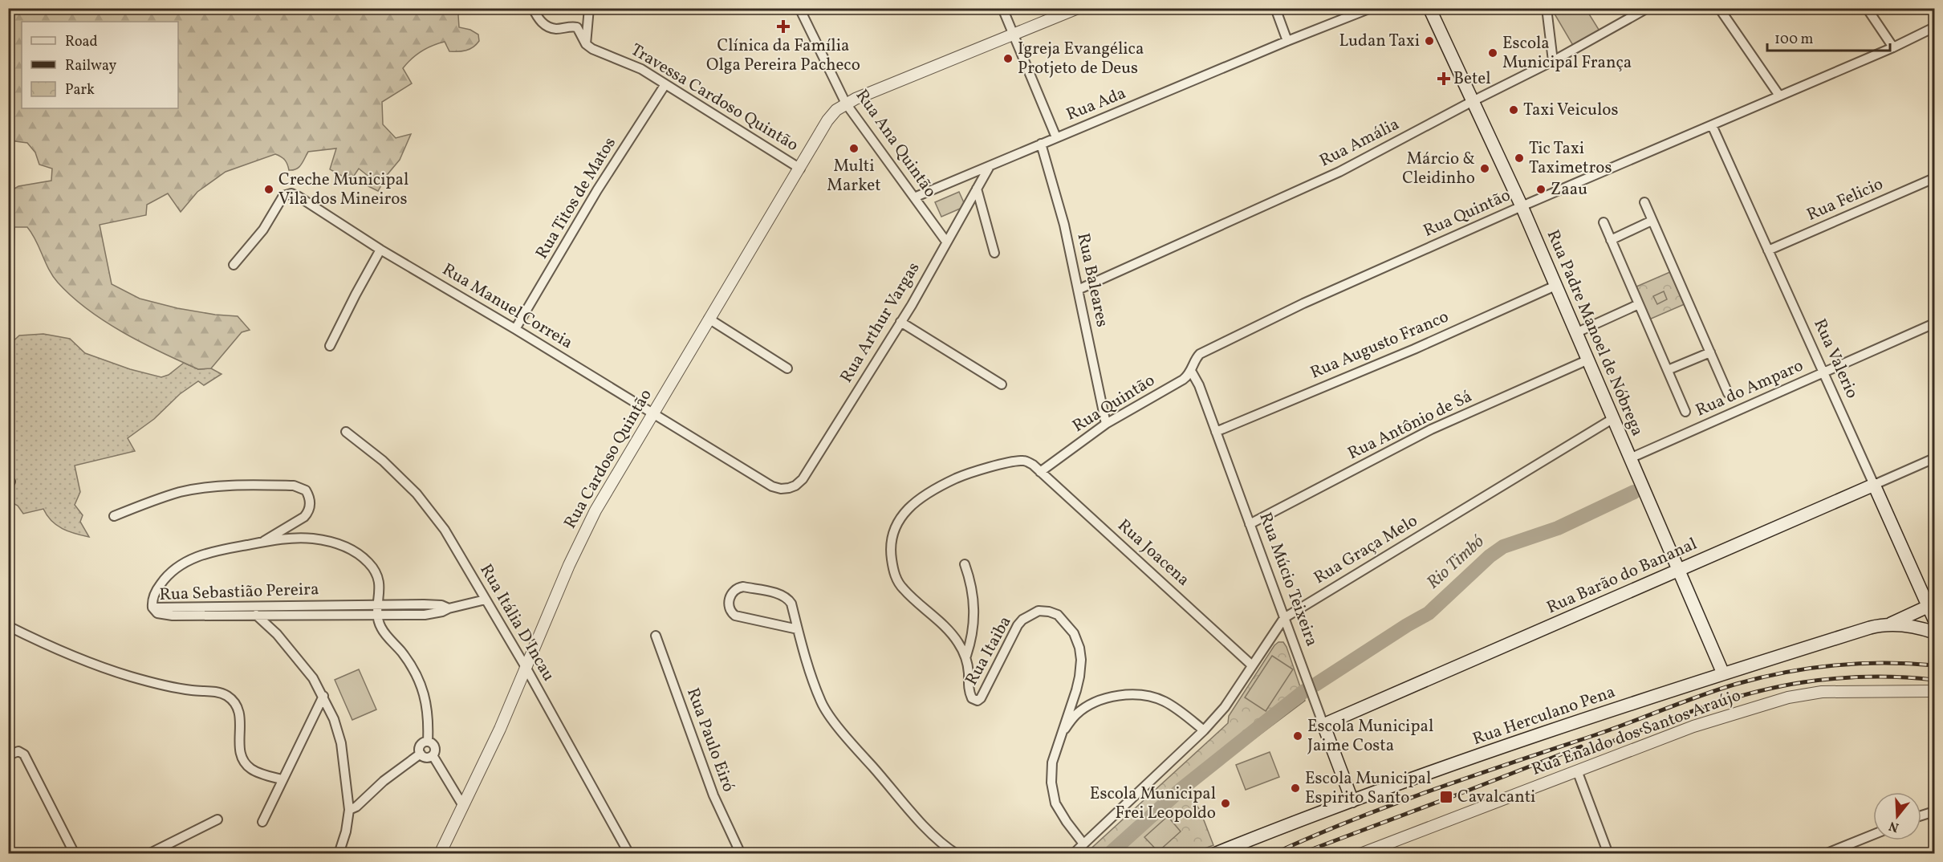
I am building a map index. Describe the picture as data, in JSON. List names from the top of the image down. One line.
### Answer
{"streets":{"main road":["Rua Padre Manoel de Nóbrega","Rua Valerio","Rua Barão do Bananal","Rua Múcio Teixeira","Rua Herculano Pena"],"street":["Travessa Cardoso Quintão","Rua Ada","Rua Amália","Rua Ana Quintão","Rua Titos de Matos","Rua Felicio","Rua Quintão","Rua Baleares","Rua Manuel Correia","Rua Arthur Vargas","Rua Augusto Franco","Rua do Amparo","Rua Antônio de Sá","Rua Cardoso Quintão","Rua Graça Melo","Rua Joacena","Rua Sebastião Pereira","Rua Itália D'Incau","Rua Itaiba","Rua Enaldo dos Santos Araújo","Rua Paulo Eiró"]},"crossings":[["Travessa Cardoso Quintão","Rua Titos de Matos"],["Travessa Cardoso Quintão","Rua Cardoso Quintão"],["Rua Ada","Rua Ana Quintão"],["Rua Ada","Rua Baleares"],["Rua Ada","Rua Arthur Vargas"],["Rua Amália","Rua Baleares"],["Rua Amália","Rua Padre Manoel de Nóbrega"],["Rua Ana Quintão","Rua Arthur Vargas"],["Rua Ana Quintão","Rua Cardoso Quintão"],["Rua Titos de Matos","Rua Manuel Correia"],["Rua Felicio","Rua Valerio"],["Rua Quintão","Rua Baleares"],["Rua Quintão","Rua Padre Manoel de Nóbrega"],["Rua Quintão","Rua Valerio"],["Rua Quintão","Rua Joacena"],["Rua Quintão","Rua Múcio Teixeira"],["Rua Manuel Correia","Rua Arthur Vargas"],["Rua Manuel Correia","Rua Cardoso Quintão"],["Rua Padre Manoel de Nóbrega","Rua Augusto Franco"],["Rua Padre Manoel de Nóbrega","Rua do Amparo"],["Rua Padre Manoel de Nóbrega","Rua Antônio de Sá"],["Rua Padre Manoel de Nóbrega","Rua Graça Melo"],["Rua Padre Manoel de Nóbrega","Rua Barão do Bananal"],["Rua Padre Manoel de Nóbrega","Rua Herculano Pena"],["Rua Augusto Franco","Rua Múcio Teixeira"],["Rua Valerio","Rua do Amparo"],["Rua Valerio","Rua Barão do Bananal"],["Rua Antônio de Sá","Rua Múcio Teixeira"],["Rua Cardoso Quintão","Rua Itália D'Incau"],["Rua Graça Melo","Rua Joacena"],["Rua Graça Melo","Rua Múcio Teixeira"],["Rua Graça Melo","Rua Itaiba"],["Rua Joacena","Rua Itaiba"],["Rua Barão do Bananal","Rua Múcio Teixeira"],["Rua Múcio Teixeira","Rua Herculano Pena"],["Rua Sebastião Pereira","Rua Itália D'Incau"]],"water":["Rio Timbó"],"places":{"health":["Clínica da Família Olga Pereira Pacheco","Betel"],"other":["Ludan Taxi","Escola Municipal França","Igreja Evangélica Protjeto de Deus","Taxi Veiculos","Multi Market","Tic Taxi Taximetros","Márcio & Cleidinho","Creche Municipal Vila dos Mineiros","Zaau","Escola Municipal Jaime Costa","Escola Municipal Espirito Santo","Escola Municipal Frei Leopoldo"],"transit":["Cavalcanti"]},"legend":["Road","Railway","Park"],"scale_bar":"100 m","north":"bottom"}
